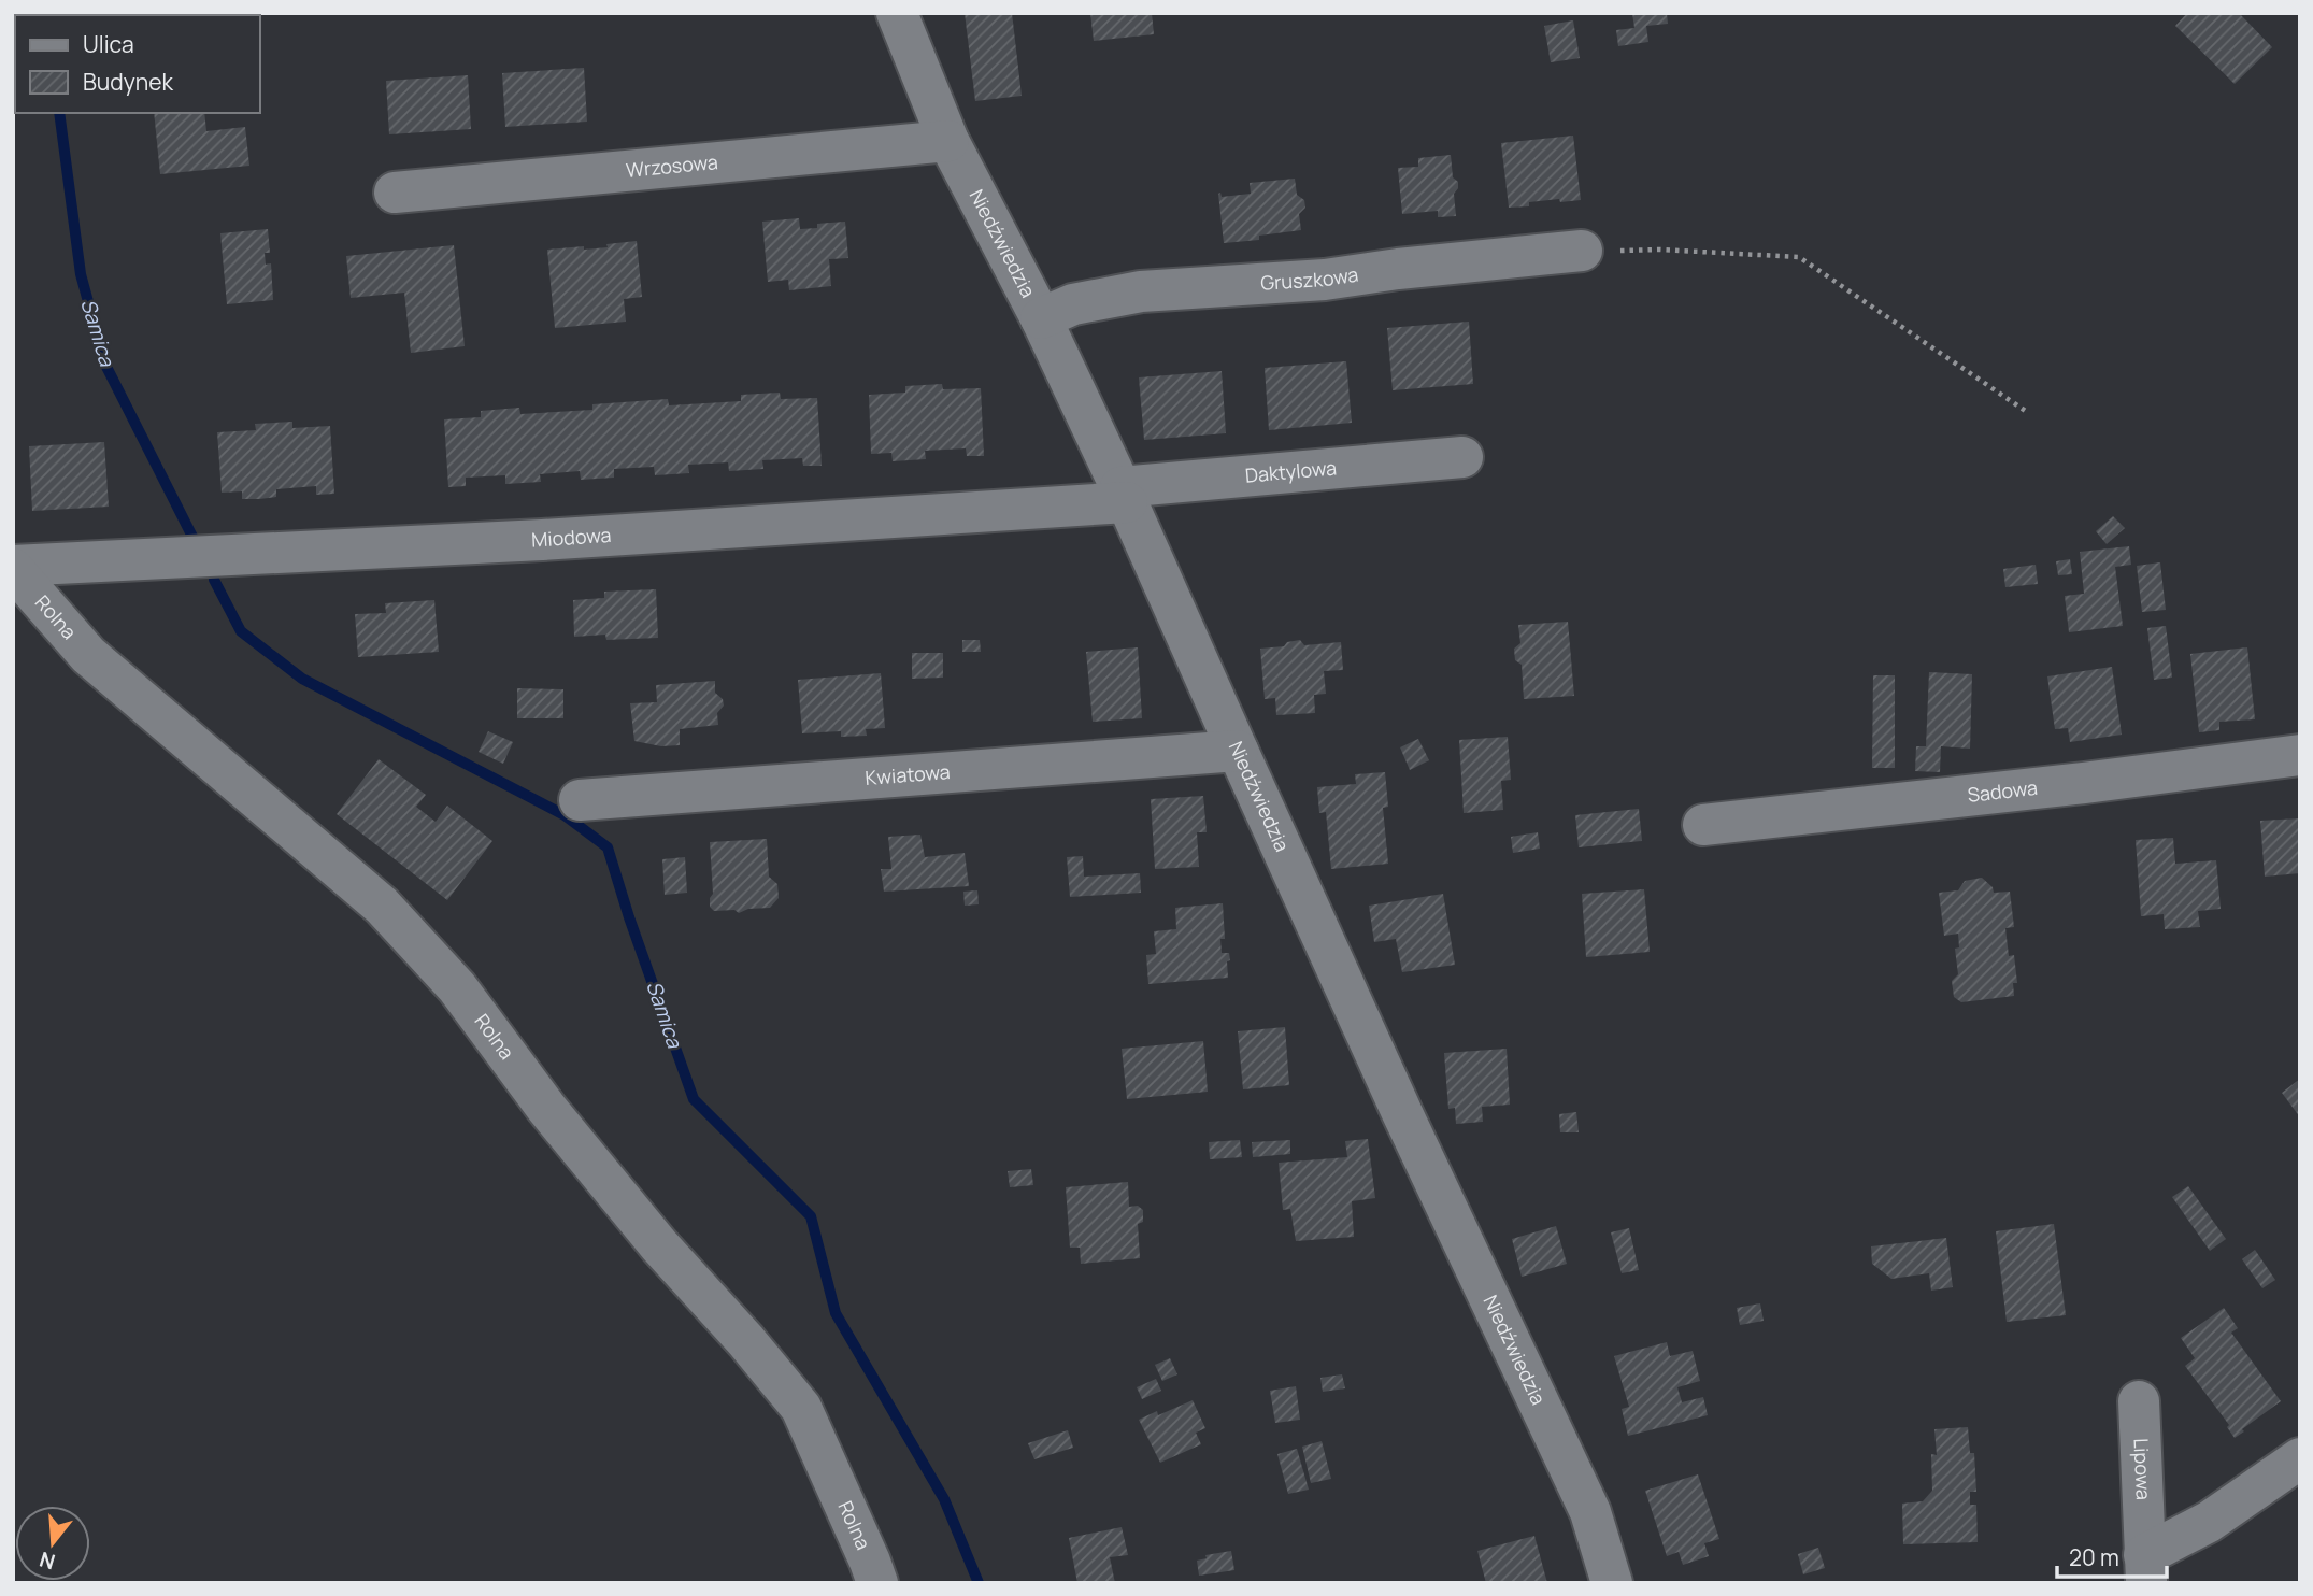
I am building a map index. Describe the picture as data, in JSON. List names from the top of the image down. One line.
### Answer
{"streets":{"street":["Wrzosowa","Niedźwiedzia","Gruszkowa","Daktylowa","Miodowa","Rolna","Kwiatowa","Sadowa","Lipowa"]},"crossings":[["Wrzosowa","Niedźwiedzia"],["Niedźwiedzia","Gruszkowa"],["Niedźwiedzia","Daktylowa"],["Niedźwiedzia","Miodowa"],["Niedźwiedzia","Kwiatowa"],["Daktylowa","Miodowa"],["Miodowa","Rolna"]],"water":["Samica"],"legend":["Ulica","Budynek"],"scale_bar":"20 m","north":"bottom"}
